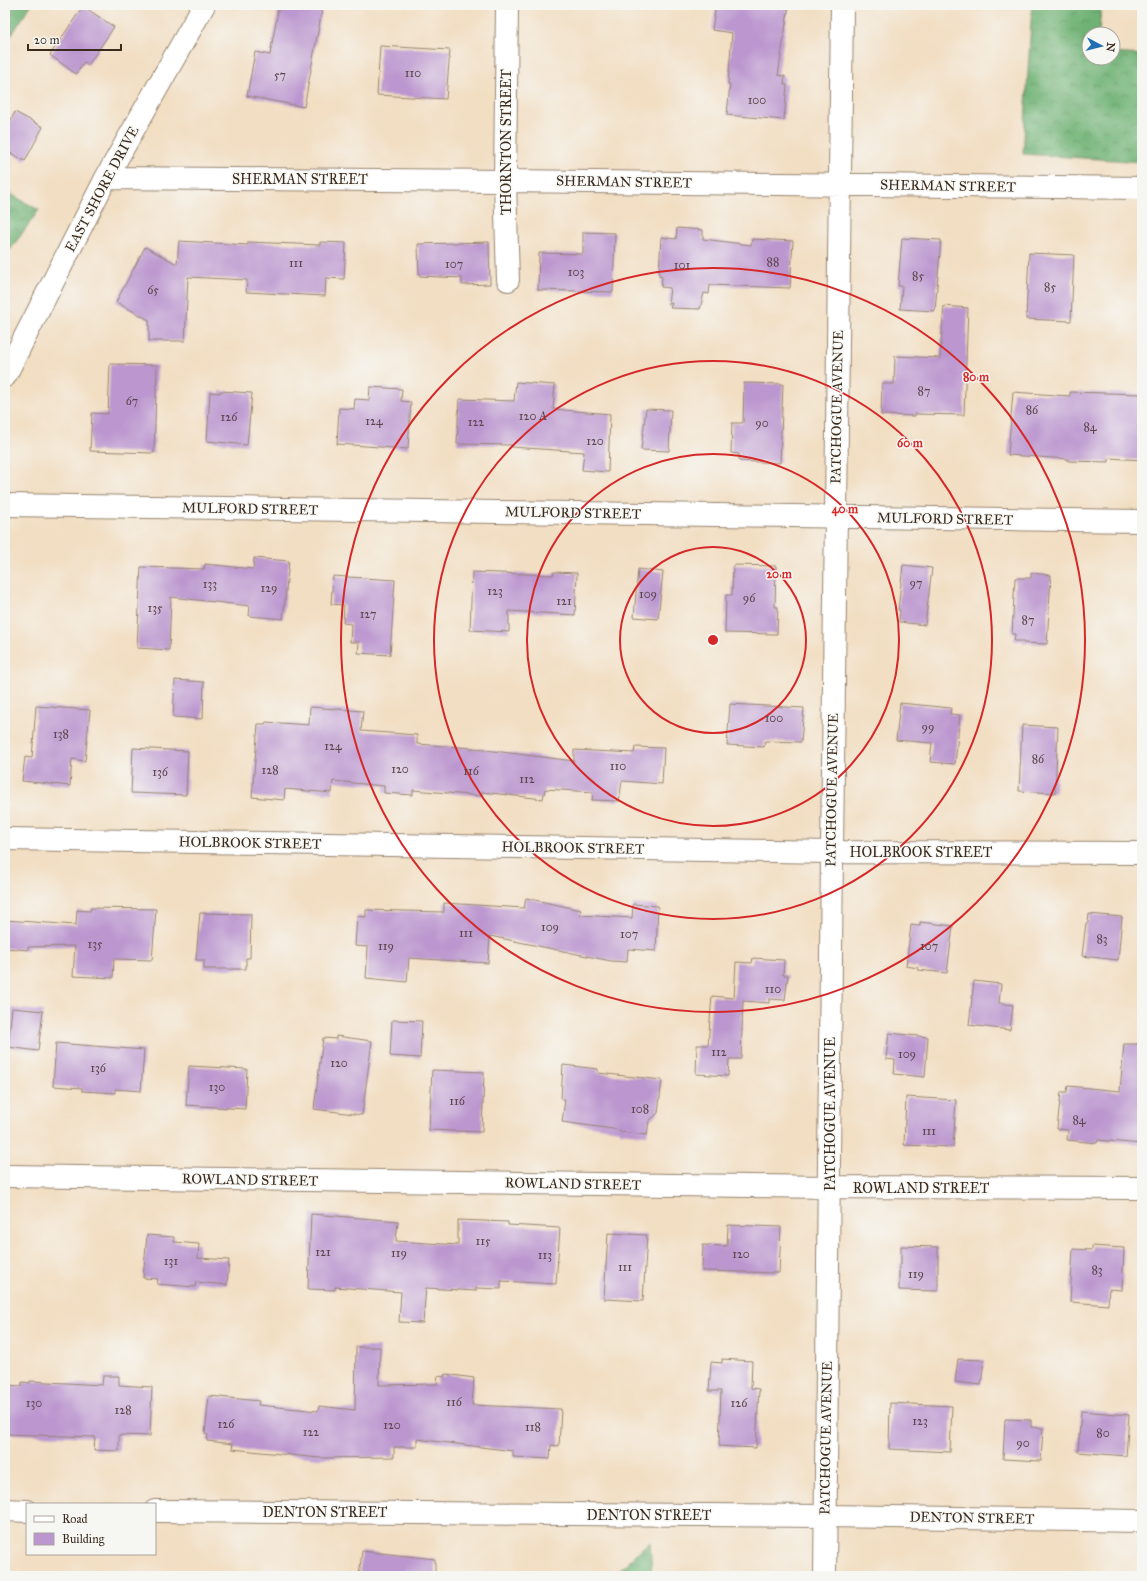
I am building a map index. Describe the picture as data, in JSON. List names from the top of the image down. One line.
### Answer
{"streets":{"street":["THORNTON STREET","SHERMAN STREET","EAST SHORE DRIVE","PATCHOGUE AVENUE","MULFORD STREET","HOLBROOK STREET","ROWLAND STREET","DENTON STREET"]},"crossings":[["THORNTON STREET","SHERMAN STREET"],["SHERMAN STREET","EAST SHORE DRIVE"],["SHERMAN STREET","PATCHOGUE AVENUE"],["PATCHOGUE AVENUE","MULFORD STREET"],["PATCHOGUE AVENUE","HOLBROOK STREET"],["PATCHOGUE AVENUE","ROWLAND STREET"],["PATCHOGUE AVENUE","DENTON STREET"]],"house_numbers":["110","57","100","88","111","107","101","103","85","85","65","87","67","86","120 A","126","124","122","90","84","120","97","133","129","123","109","96","121","135","127","87","100","99","138","124","86","110","120","128","116","136","112","109","111","107","83","135","119","107","110","112","109","120","136","130","116","108","84","111","115","121","119","120","113","131","111","83","119","116","130","126","128","123","126","120","118","122","80","90"],"legend":["Road","Building"],"scale_bar":"20 m","north":"right","rings":["80 m","60 m","40 m","20 m"]}
